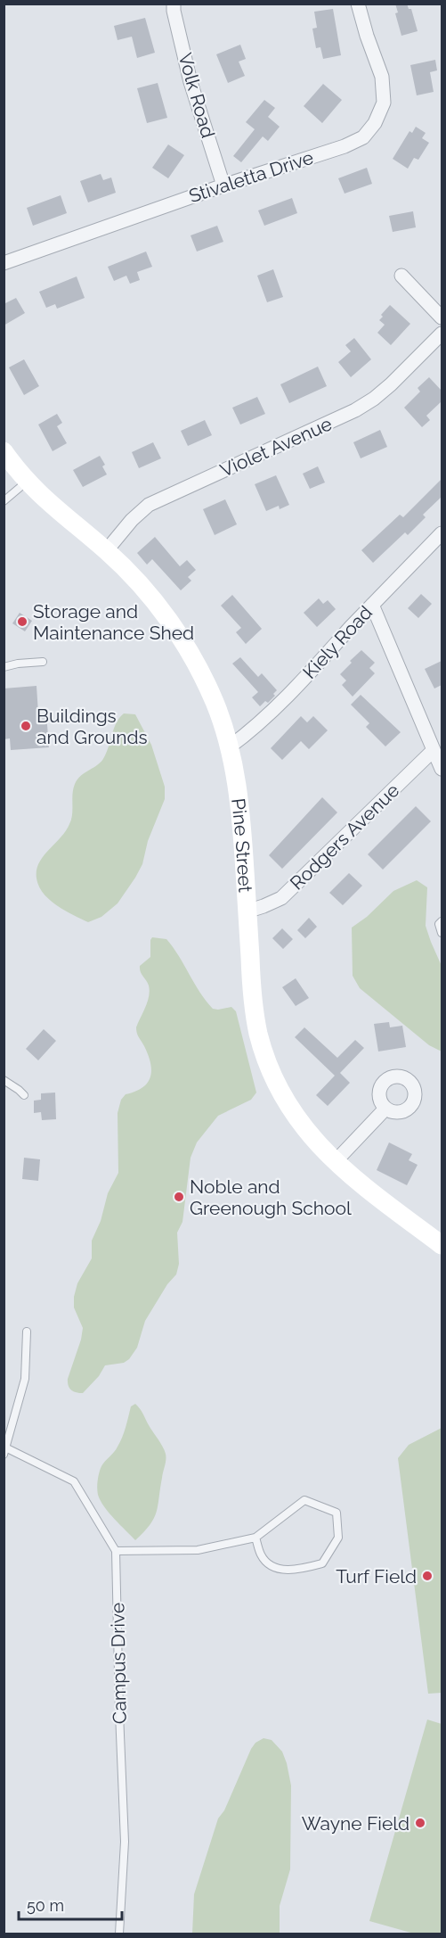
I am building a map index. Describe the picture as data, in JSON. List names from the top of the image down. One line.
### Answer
{"streets":{"street":["Volk Road","Stivaletta Drive","Violet Avenue","Kiely Road","Rodgers Avenue","Pine Street"],"lane":["Campus Drive"]},"crossings":[["Volk Road","Stivaletta Drive"],["Violet Avenue","Pine Street"],["Kiely Road","Pine Street"],["Rodgers Avenue","Pine Street"]],"places":["Storage and Maintenance Shed","Buildings and Grounds","Noble and Greenough School","Turf Field","Wayne Field"],"scale_bar":"50 m"}
